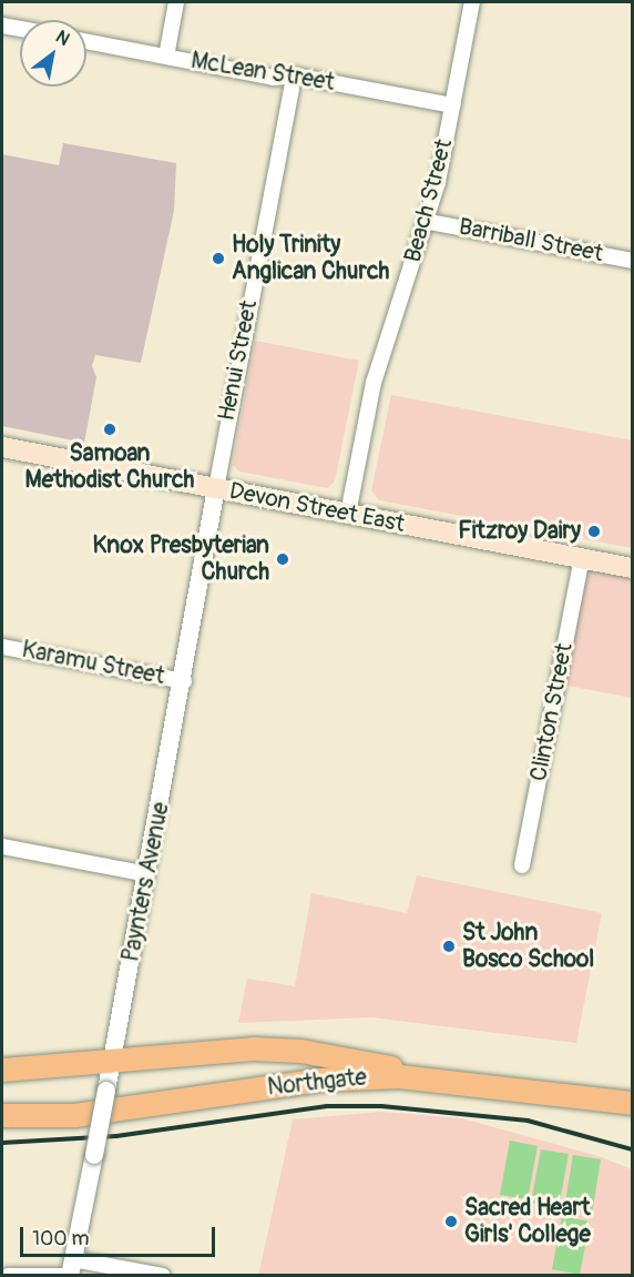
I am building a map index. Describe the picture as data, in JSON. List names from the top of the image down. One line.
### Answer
{"streets":{"highway":["Northgate"],"main road":["Devon Street East"],"street":["McLean Street","Beach Street","Barriball Street","Henui Street","Karamu Street","Clinton Street","Paynters Avenue"]},"crossings":[["McLean Street","Beach Street"],["McLean Street","Henui Street"],["Beach Street","Barriball Street"],["Beach Street","Devon Street East"],["Henui Street","Devon Street East"],["Henui Street","Paynters Avenue"],["Devon Street East","Clinton Street"],["Devon Street East","Paynters Avenue"],["Karamu Street","Paynters Avenue"]],"places":["Holy Trinity Anglican Church","Samoan Methodist Church","Fitzroy Dairy","Knox Presbyterian Church","St John Bosco School","Sacred Heart Girls' College"],"scale_bar":"100 m","north":"top right"}
